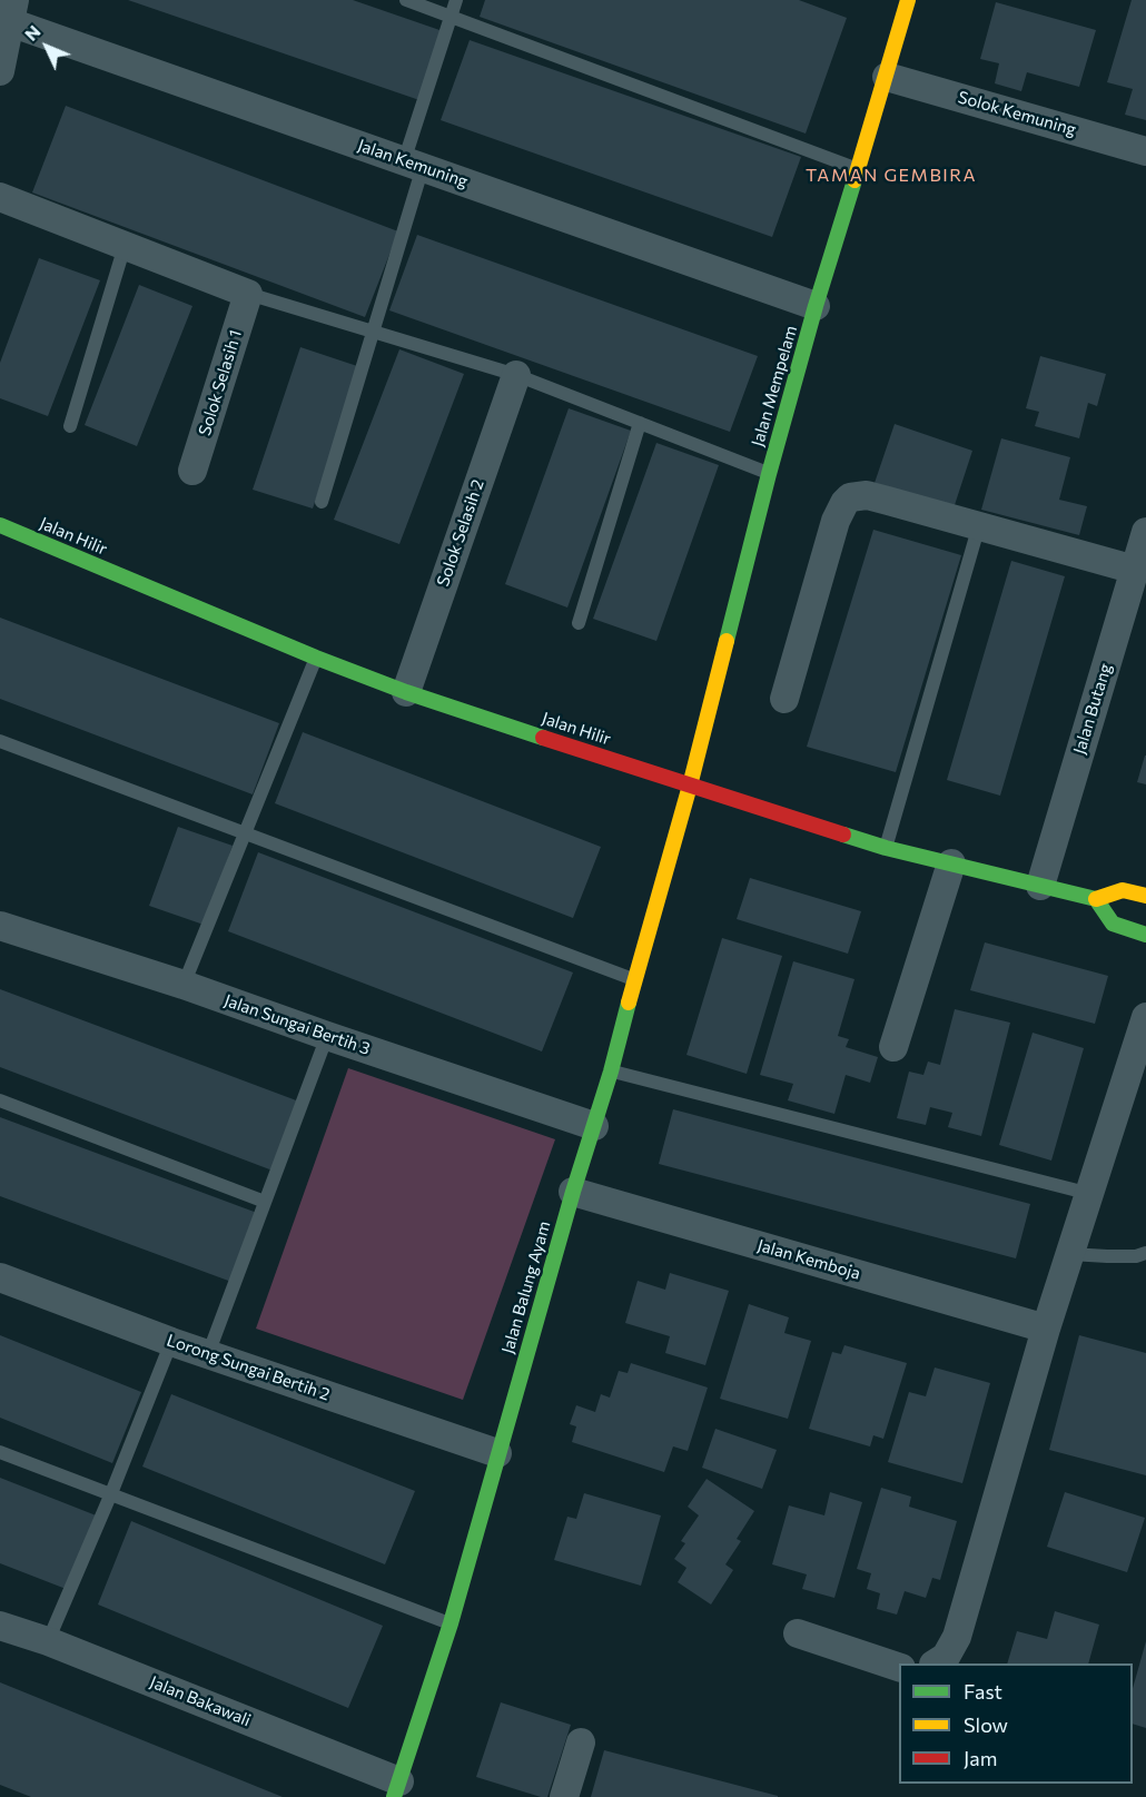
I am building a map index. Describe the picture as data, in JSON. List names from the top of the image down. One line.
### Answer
{"streets":{"street":["Solok Kemuning","Jalan Kemuning","Solok Selasih 1","Jalan Mempelam","Solok Selasih 2","Jalan Hilir","Jalan Butang","Jalan Sungai Bertih 3","Jalan Kemboja","Jalan Balung Ayam","Lorong Sungai Bertih 2","Jalan Bakawali"]},"crossings":[["Solok Kemuning","Jalan Mempelam"],["Jalan Kemuning","Jalan Mempelam"],["Jalan Mempelam","Jalan Hilir"],["Jalan Mempelam","Jalan Balung Ayam"],["Solok Selasih 2","Jalan Hilir"],["Jalan Hilir","Jalan Butang"],["Jalan Hilir","Jalan Balung Ayam"],["Jalan Sungai Bertih 3","Jalan Balung Ayam"],["Jalan Kemboja","Jalan Balung Ayam"],["Jalan Balung Ayam","Lorong Sungai Bertih 2"],["Jalan Balung Ayam","Jalan Bakawali"]],"districts":["TAMAN GEMBIRA"],"legend":["Fast","Slow","Jam"],"north":"top left"}
